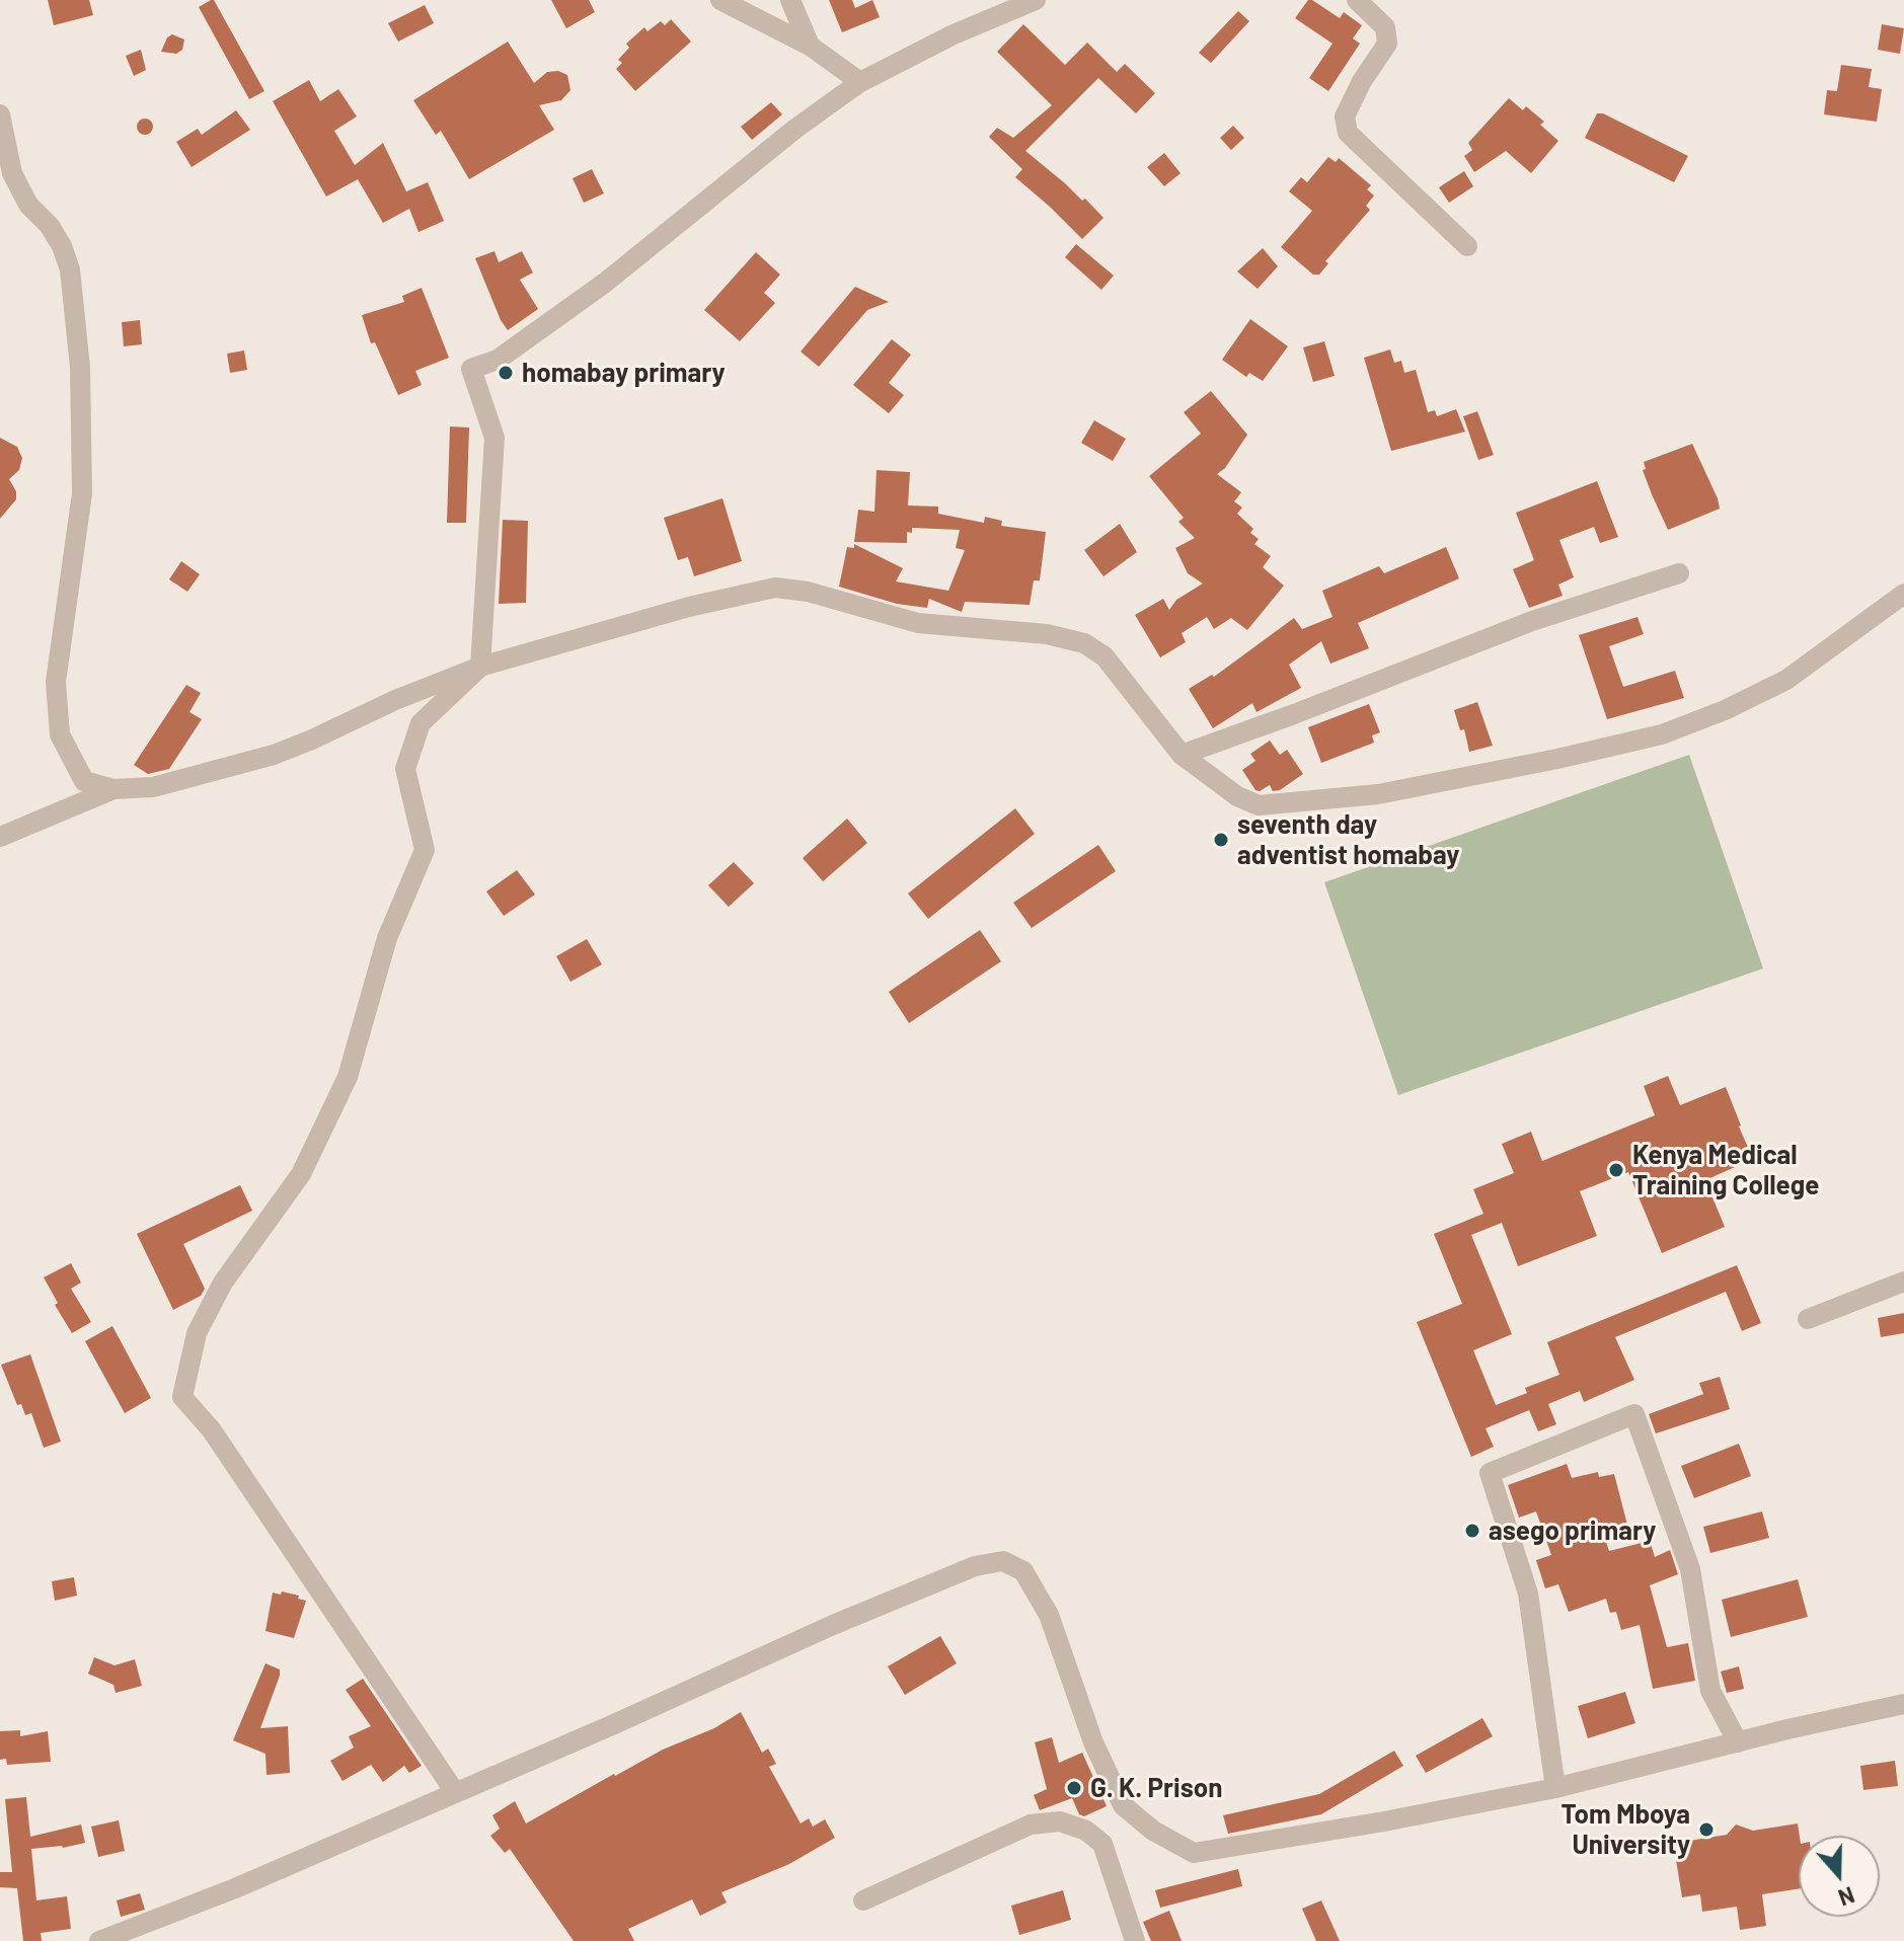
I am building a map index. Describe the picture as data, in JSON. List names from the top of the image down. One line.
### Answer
{"places":["homabay primary","seventh day adventist homabay","Kenya Medical Training College","asego primary","G. K. Prison","Tom Mboya University"],"north":"bottom"}
